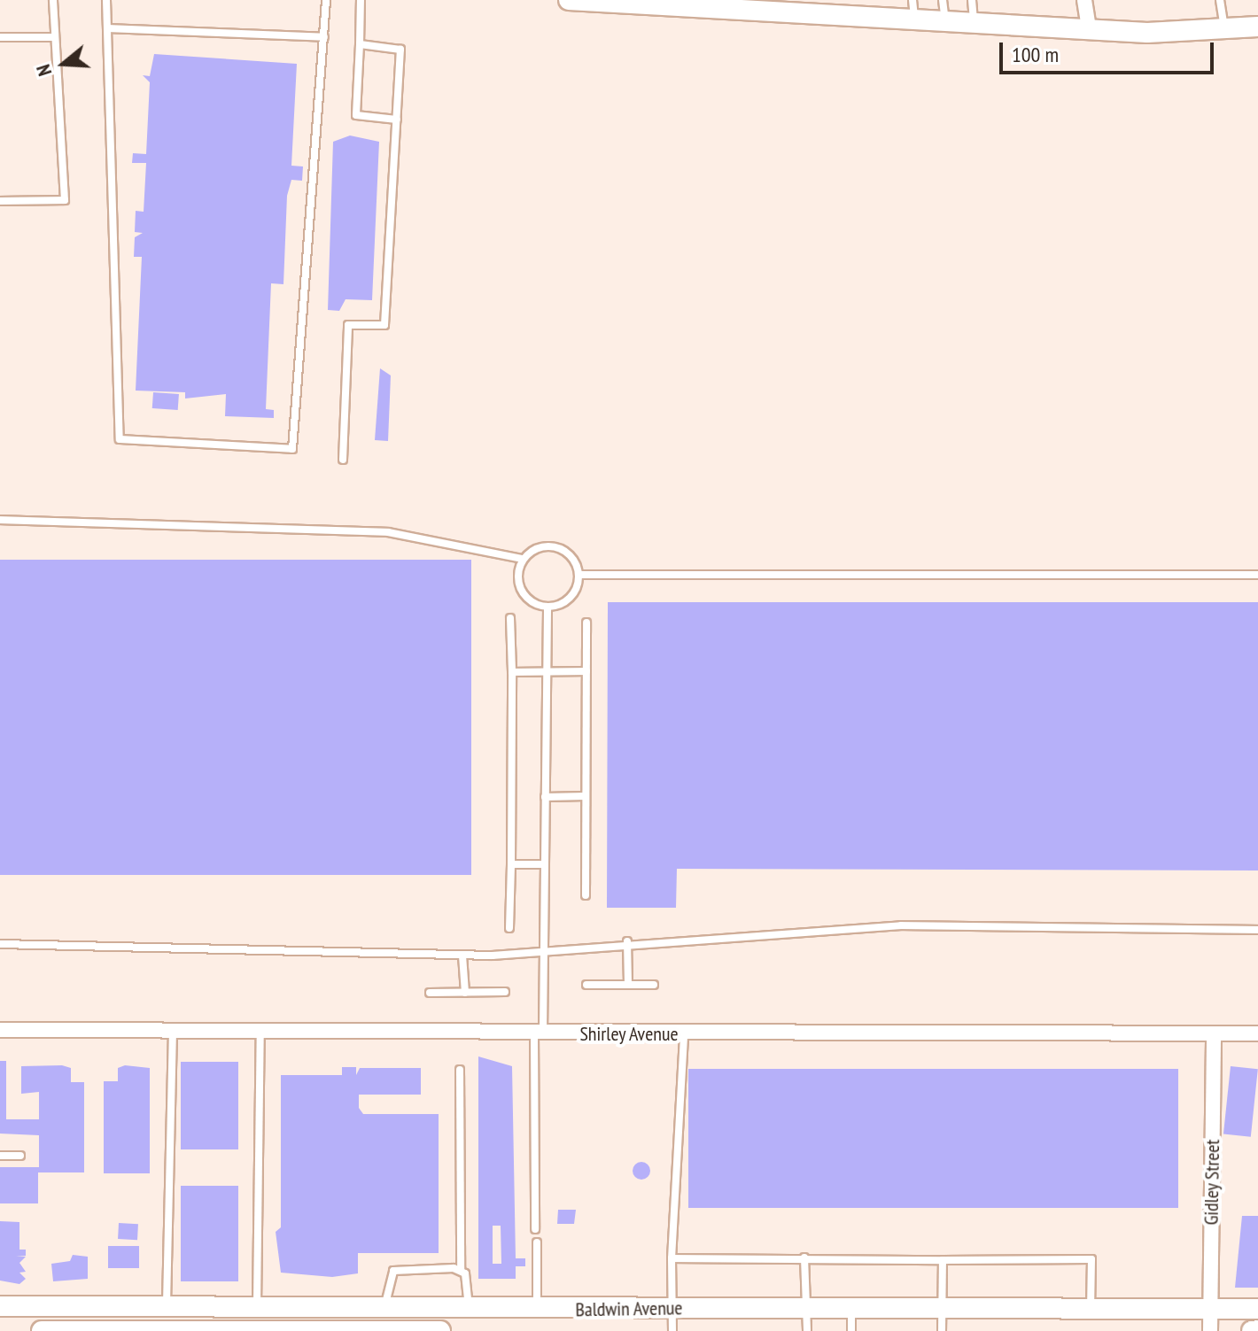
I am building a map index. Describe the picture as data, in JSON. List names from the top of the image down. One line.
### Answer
{"streets":{"main road":["Baldwin Avenue"],"street":["Shirley Avenue","Gidley Street"]},"crossings":[["Shirley Avenue","Gidley Street"],["Gidley Street","Baldwin Avenue"]],"scale_bar":"100 m","north":"left"}
